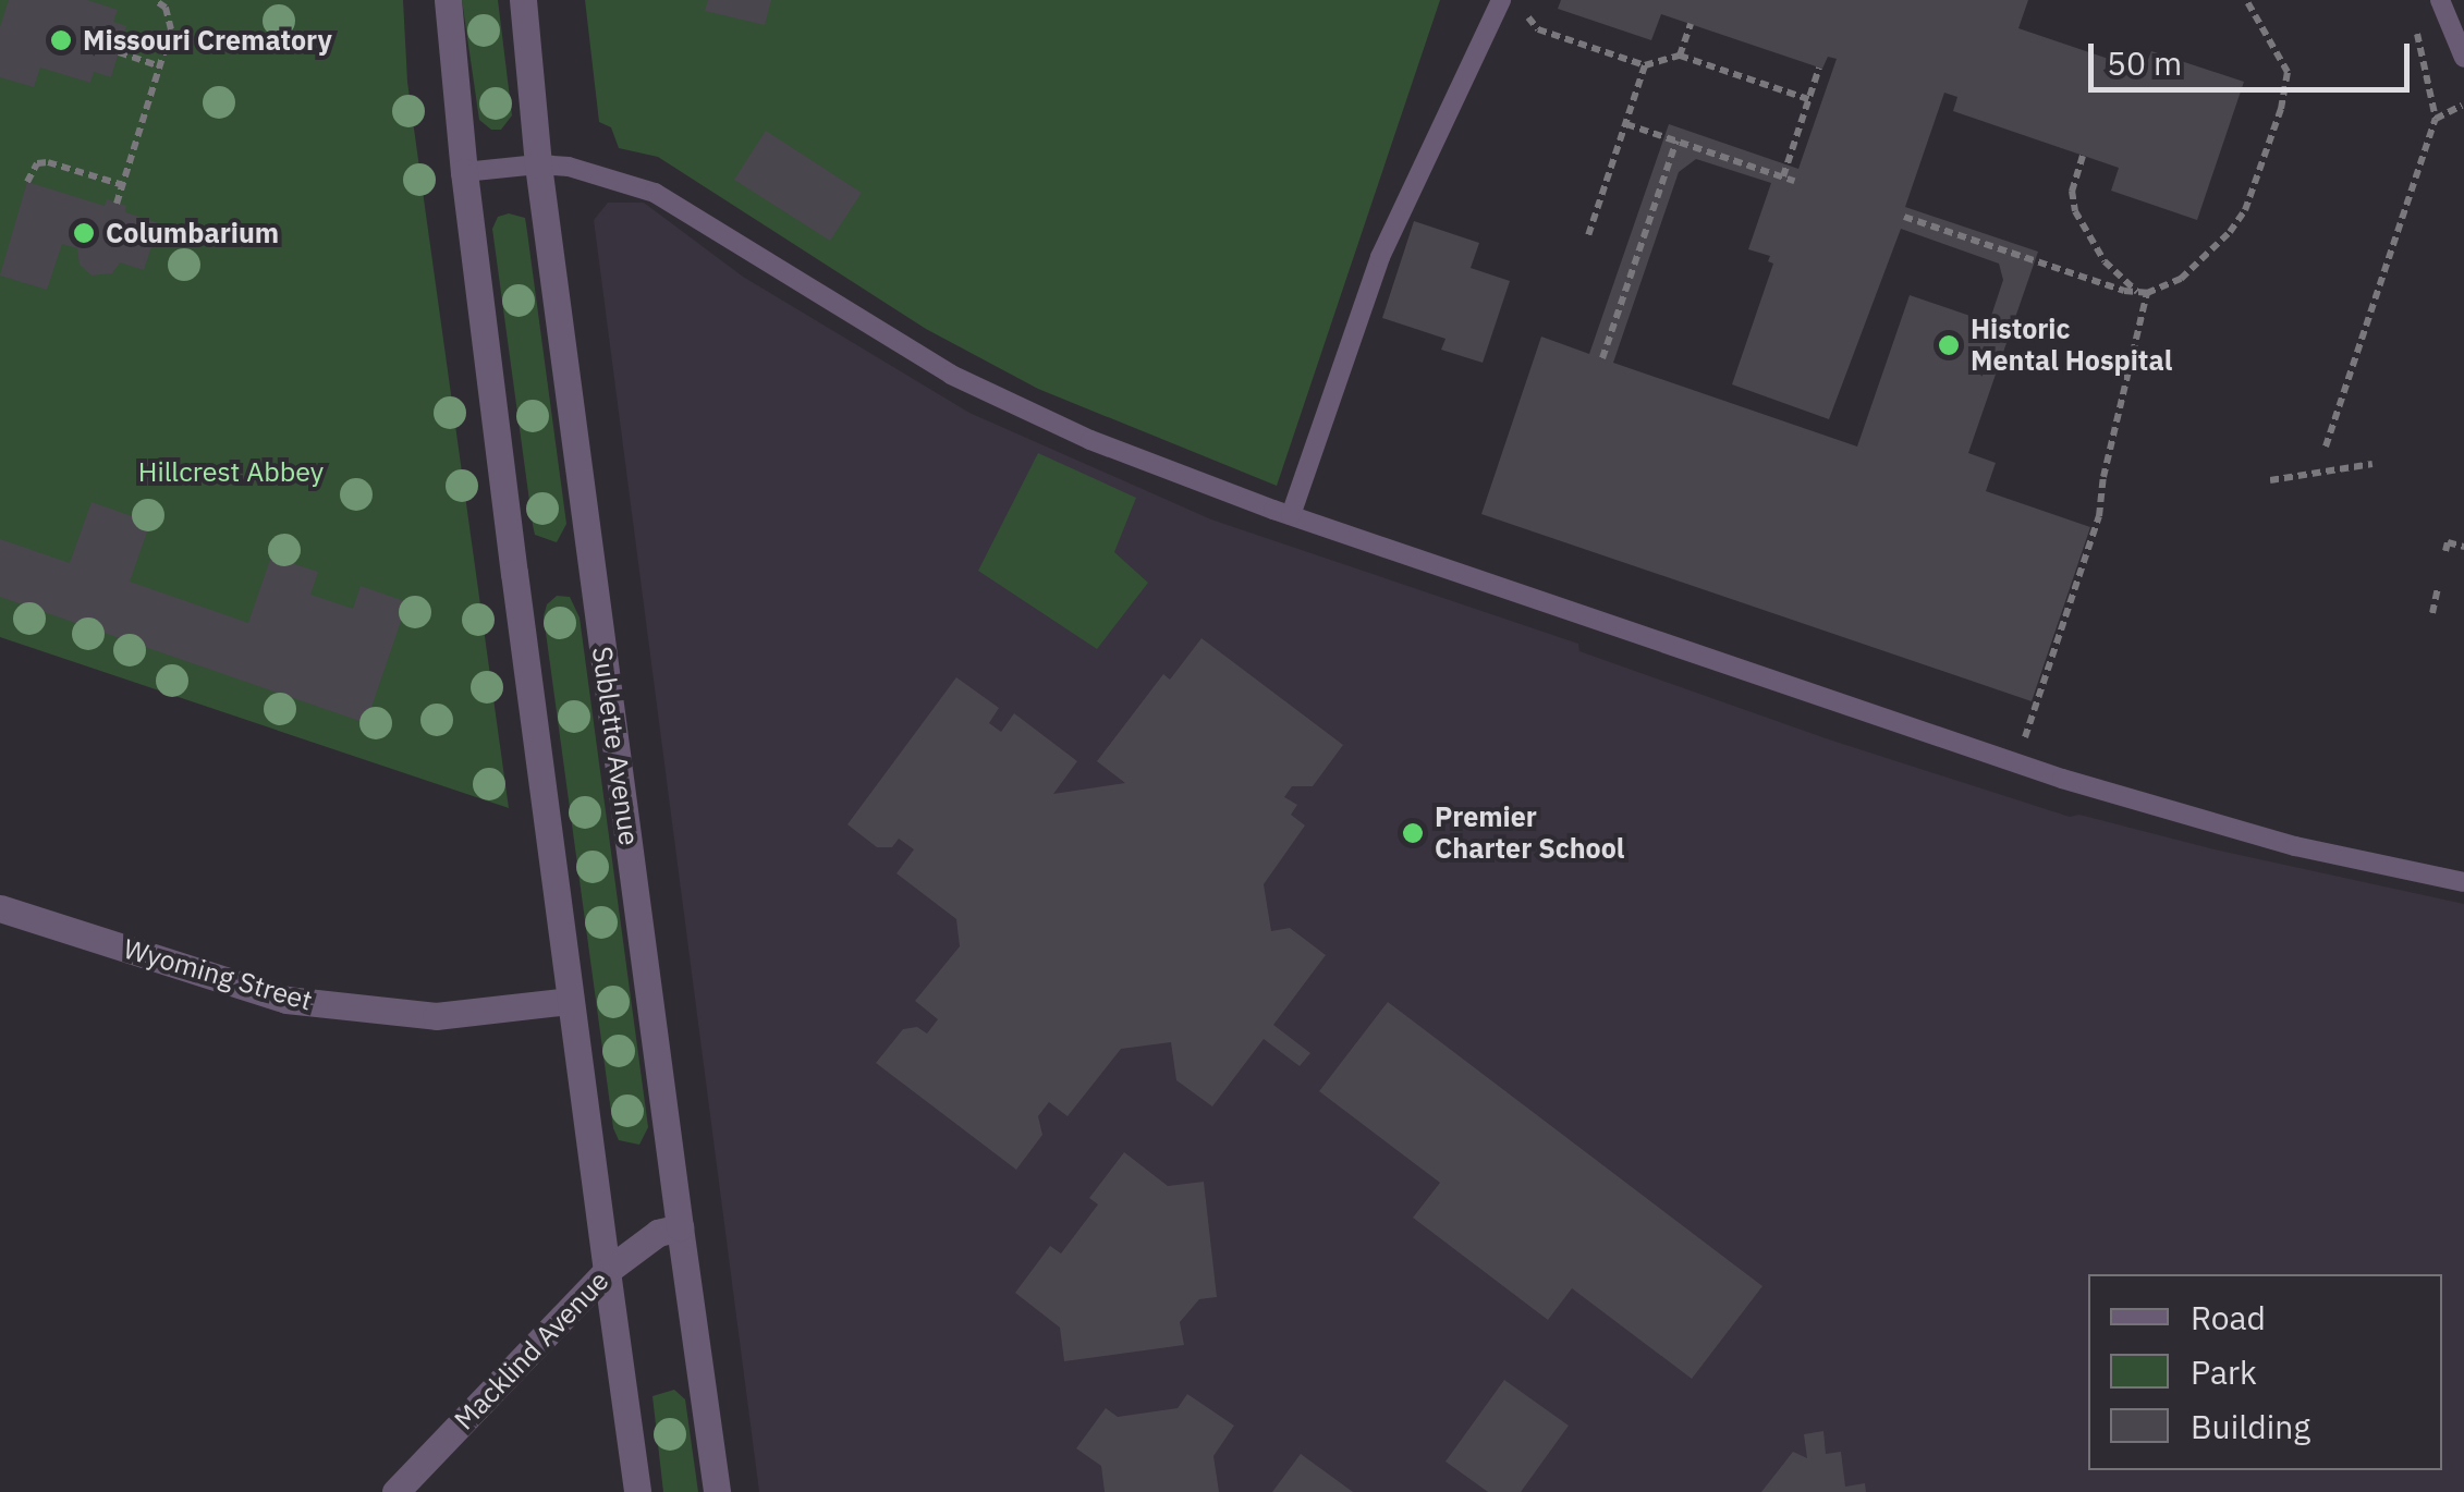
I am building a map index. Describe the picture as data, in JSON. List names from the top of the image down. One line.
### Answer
{"streets":{"street":["Sublette Avenue","Wyoming Street","Macklind Avenue"]},"crossings":[["Sublette Avenue","Macklind Avenue"]],"parks":["Hillcrest Abbey"],"places":["Missouri Crematory","Columbarium","Historic Mental Hospital","Premier Charter School"],"legend":["Road","Park","Building"],"scale_bar":"50 m"}
